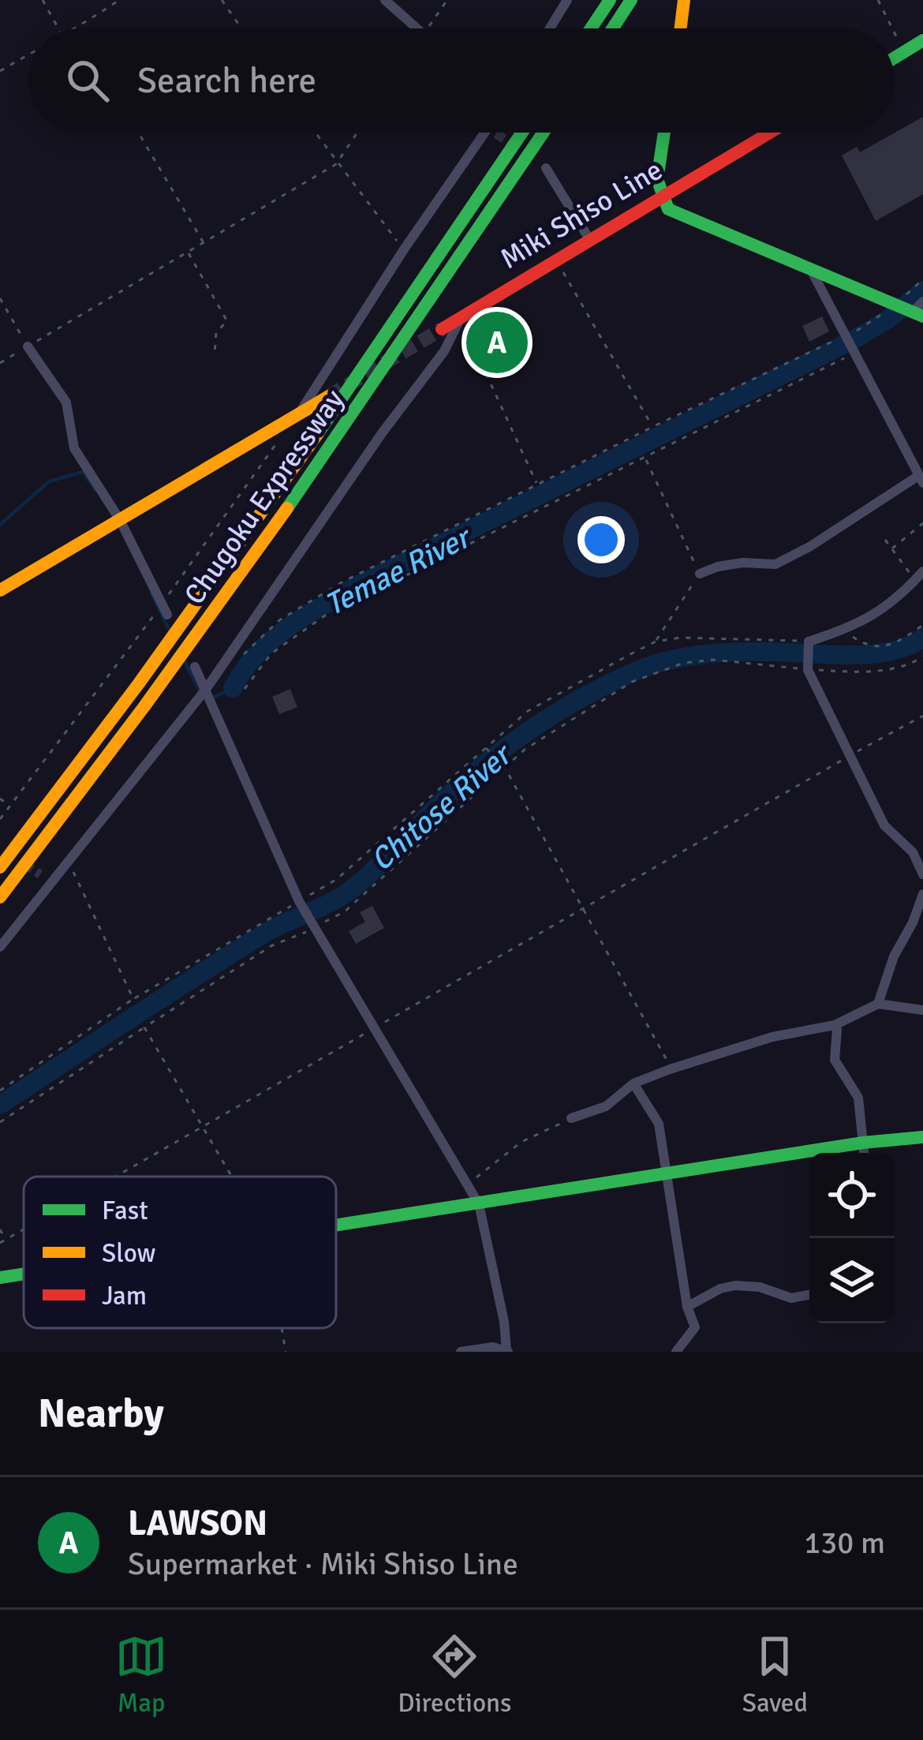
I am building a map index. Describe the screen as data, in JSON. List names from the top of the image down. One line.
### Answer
{"streets":{"main road":["Miki Shiso Line","Chugoku Expressway"]},"water":["Temae River","Chitose River"],"legend":["Fast","Slow","Jam"],"page":{"search":"Search here","pins":"A","heading":"Nearby","list":[{"mark":"A","name":"LAWSON","note":"Supermarket · Miki Shiso Line","value":"130 m"}],"nav":["Map","Directions","Saved"]}}
